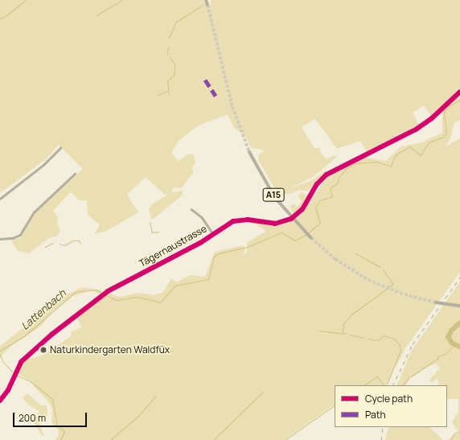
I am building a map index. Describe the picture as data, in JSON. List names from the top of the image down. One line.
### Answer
{"streets":{"highway":["A15"],"street":["Tägernaustrasse"]},"water":["Lattenbach"],"places":["Naturkindergarten Waldfüx"],"legend":["Cycle path","Path"],"scale_bar":"200 m"}
